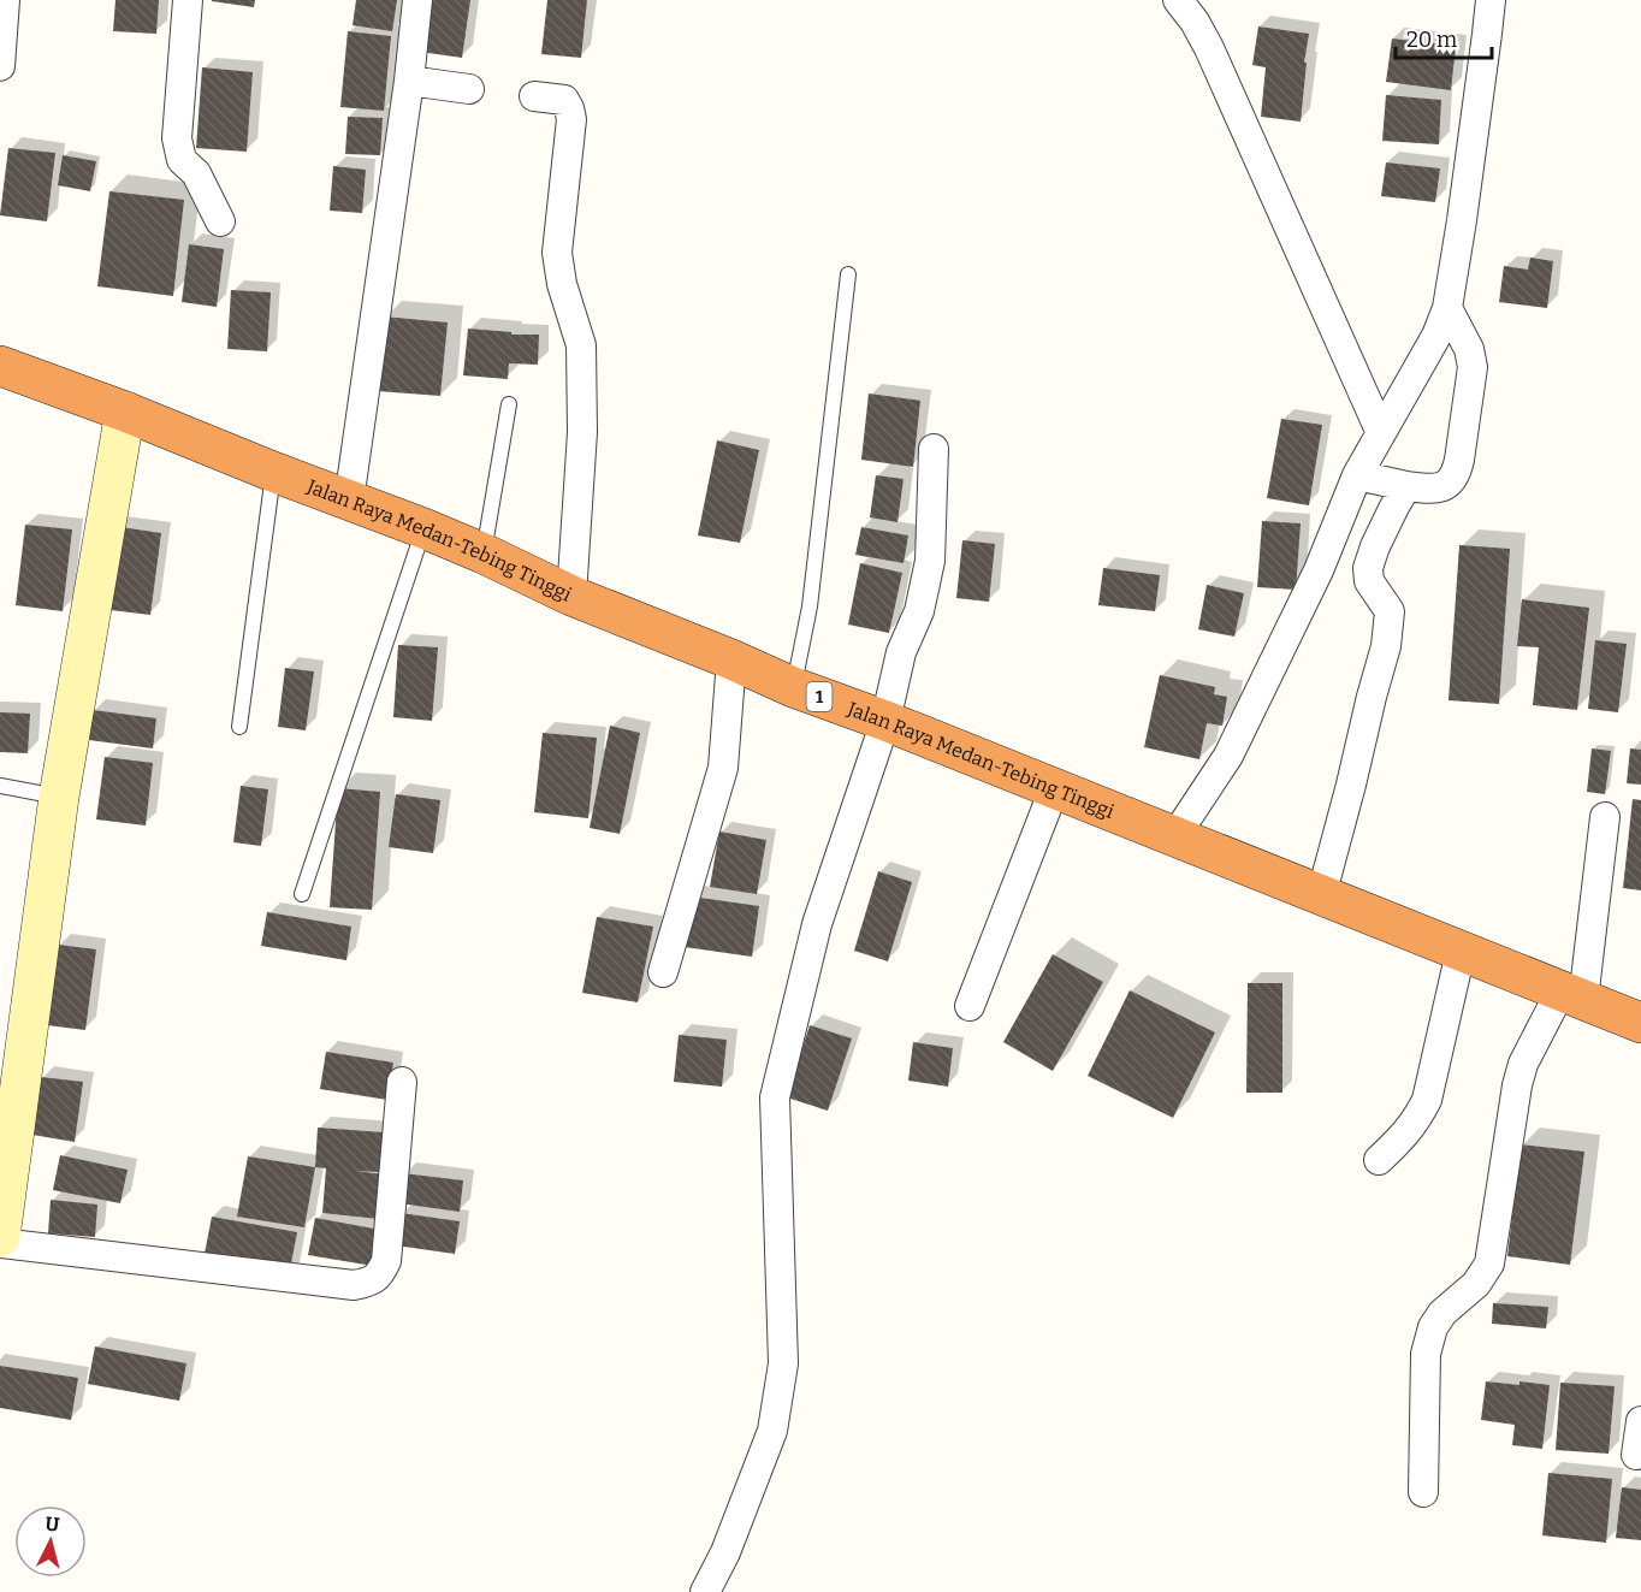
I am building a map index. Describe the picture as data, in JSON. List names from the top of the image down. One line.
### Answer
{"streets":{"highway":["Jalan Raya Medan-Tebing Tinggi","1"]},"scale_bar":"20 m","north":"top"}
